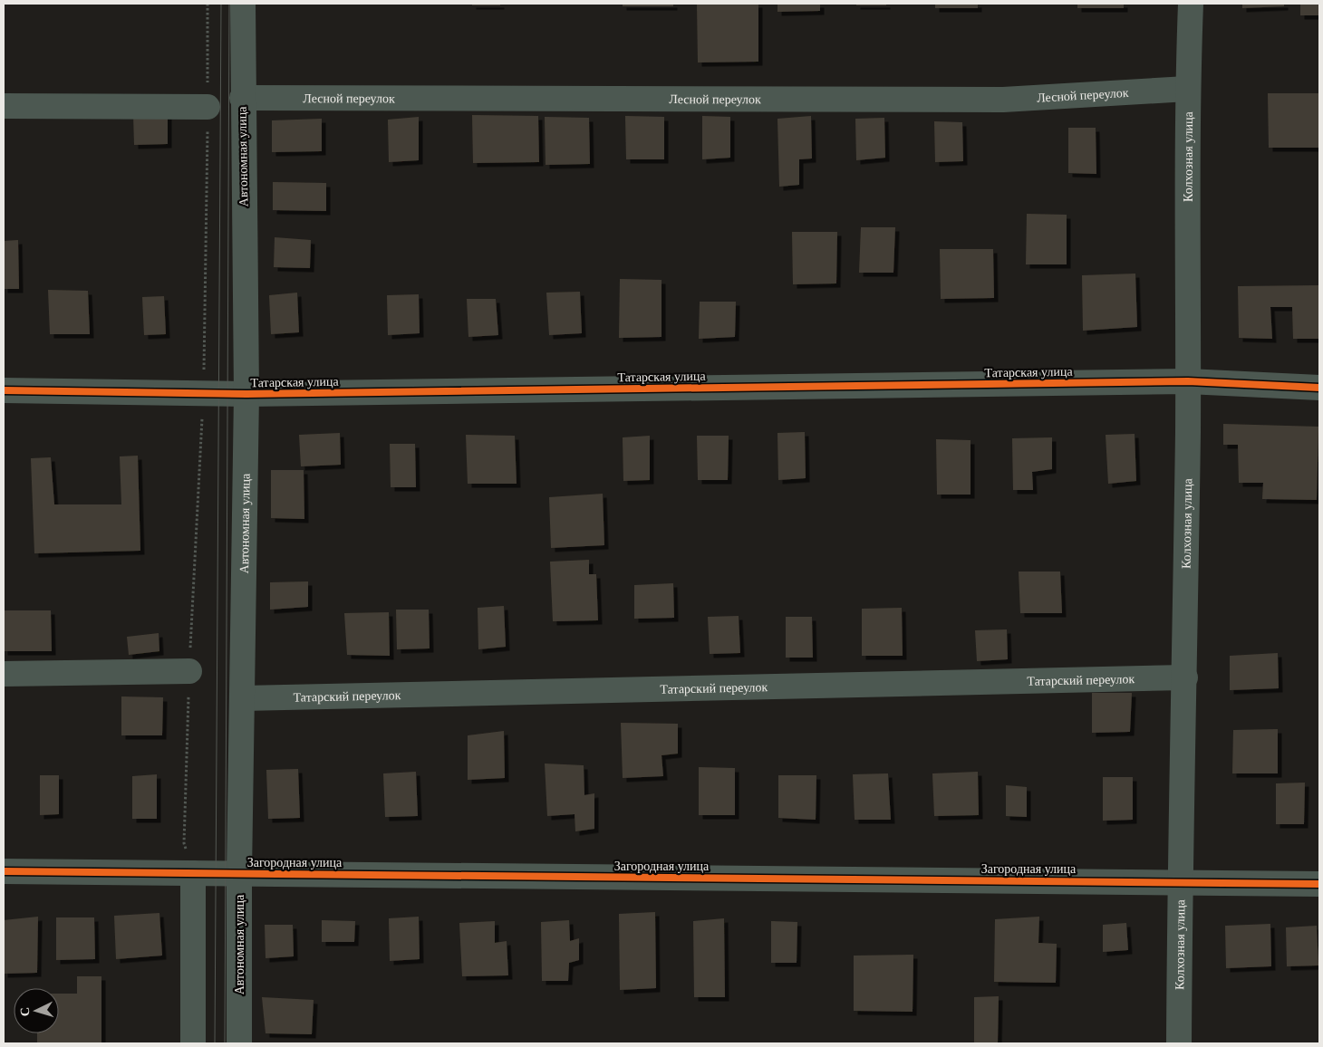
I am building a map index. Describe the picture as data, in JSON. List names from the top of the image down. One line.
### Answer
{"streets":{"street":["Лесной переулок","Автономная улица","Колхозная улица","Татарская улица","Татарский переулок","Загородная улица"]},"crossings":[["Лесной переулок","Автономная улица"],["Лесной переулок","Колхозная улица"],["Автономная улица","Татарская улица"],["Автономная улица","Татарский переулок"],["Автономная улица","Загородная улица"],["Колхозная улица","Татарская улица"],["Колхозная улица","Татарский переулок"],["Колхозная улица","Загородная улица"]],"north":"left"}
